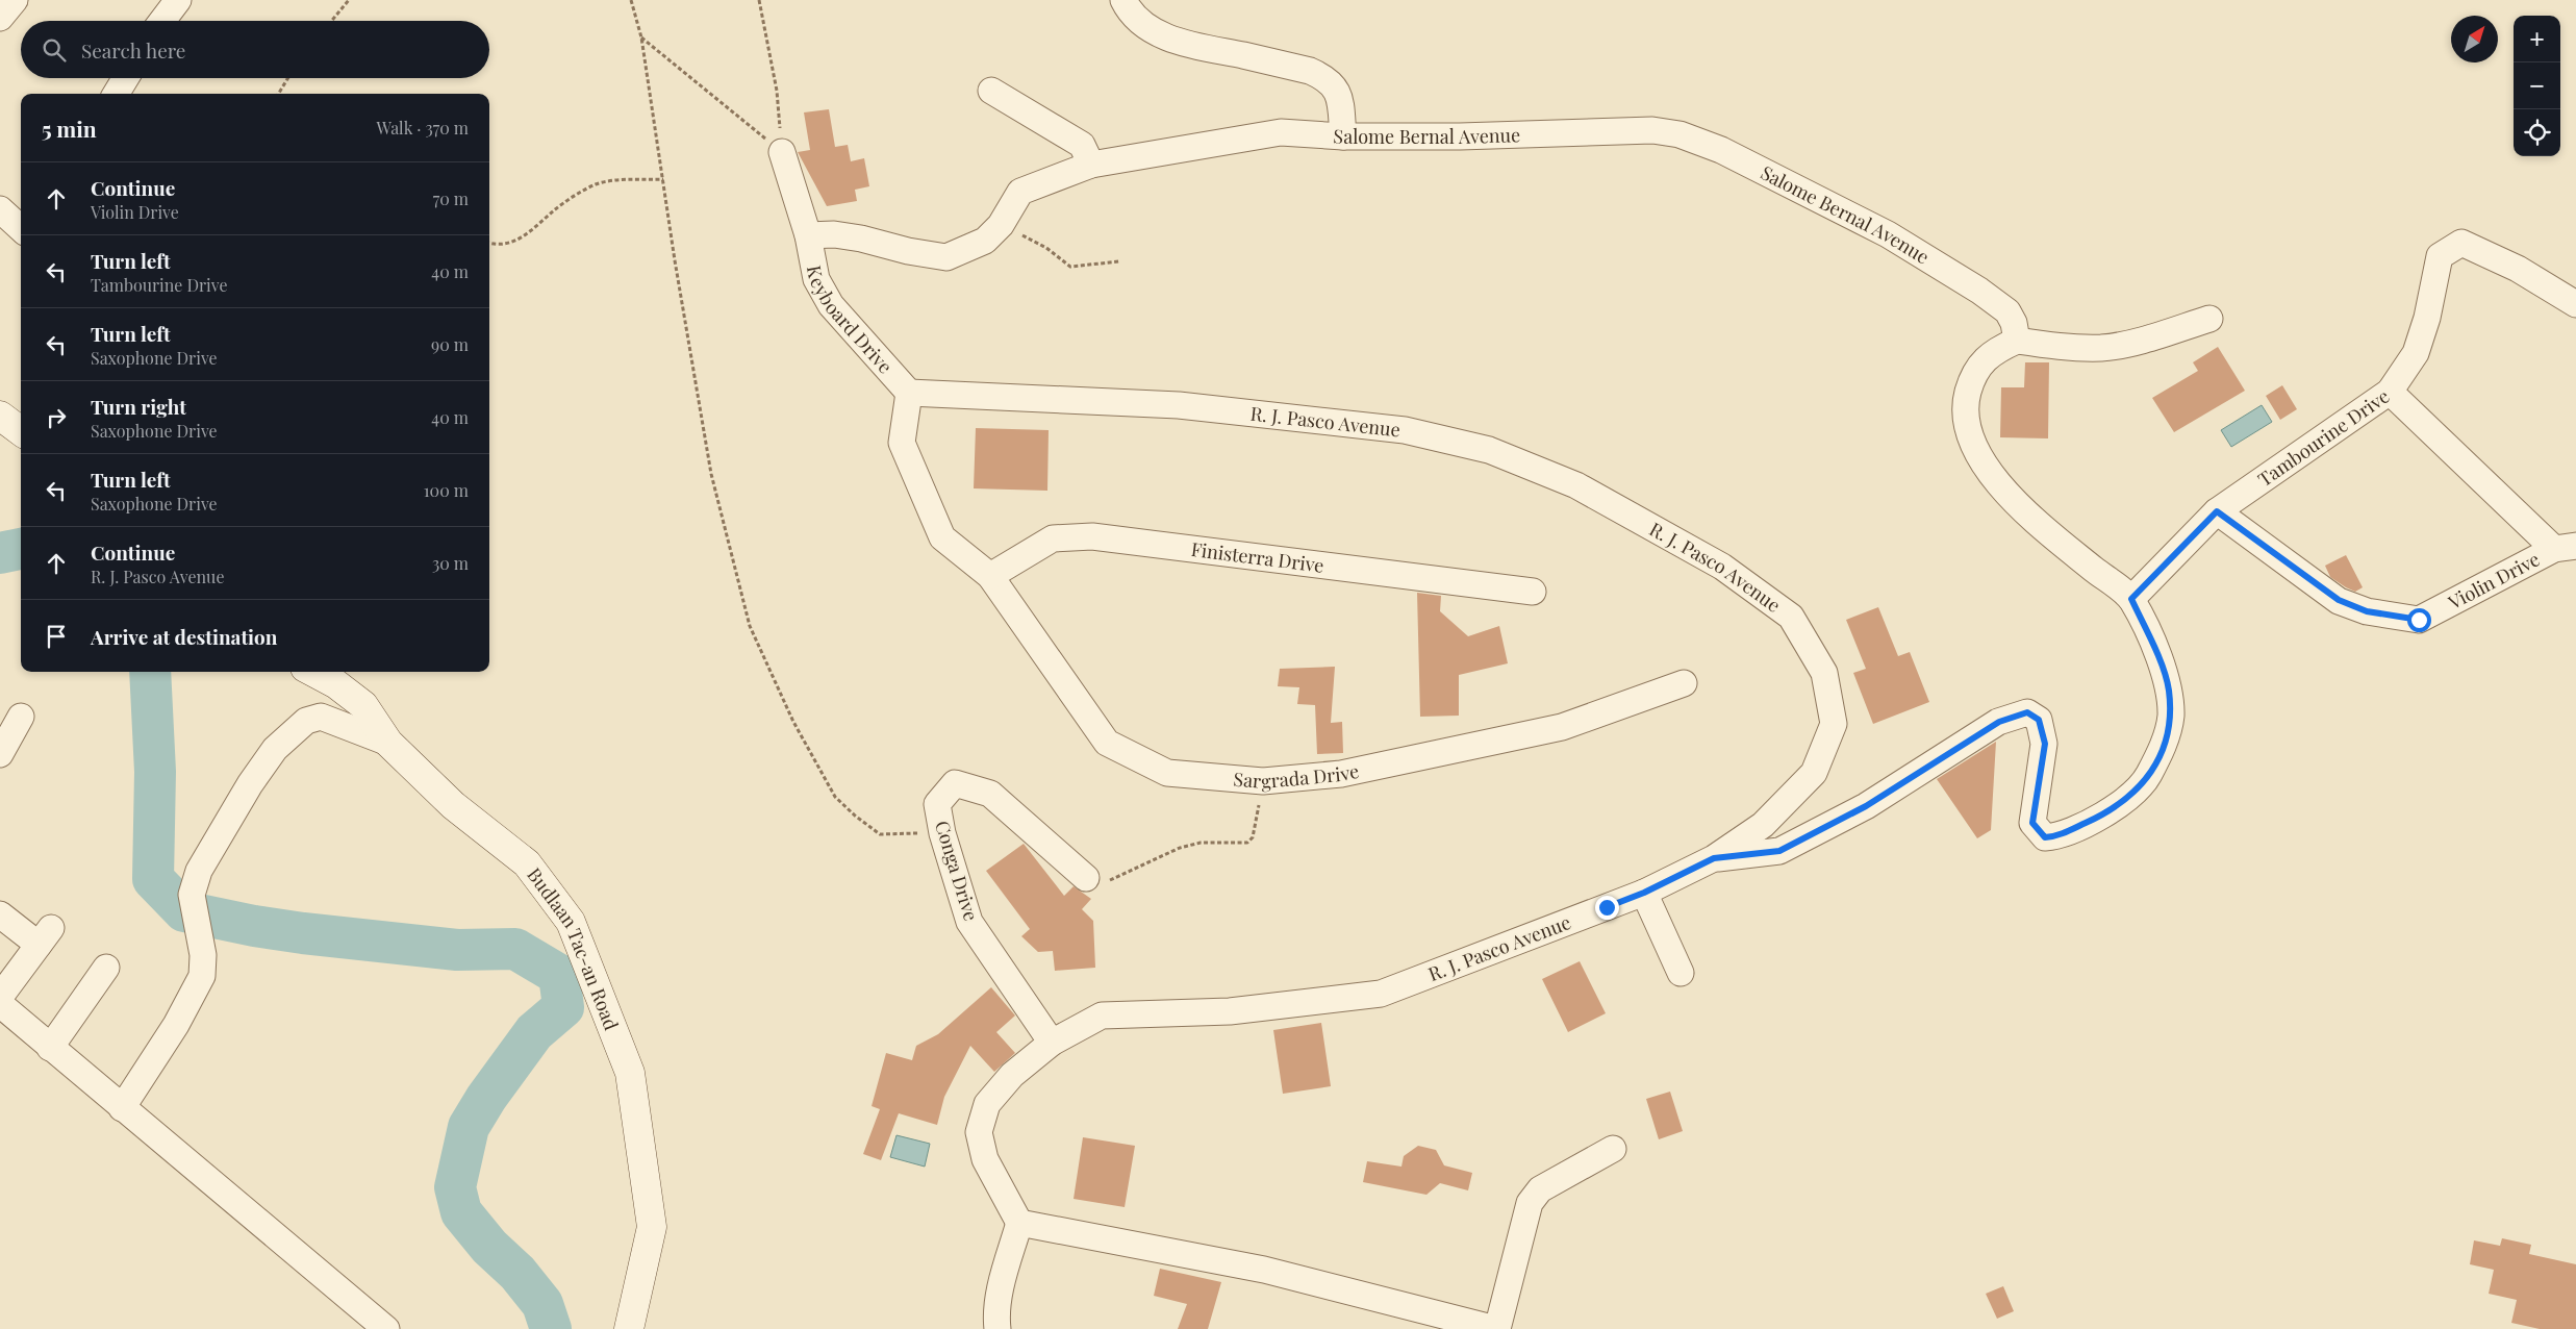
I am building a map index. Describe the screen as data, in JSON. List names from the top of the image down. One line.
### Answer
{"streets":{"street":["Salome Bernal Avenue","Keyboard Drive","R. J. Pasco Avenue","Tambourine Drive","Finisterra Drive","Violin Drive","Sargrada Drive","Conga Drive","Budlaan Tac-an Road"]},"crossings":[["Salome Bernal Avenue","Keyboard Drive"],["Keyboard Drive","R. J. Pasco Avenue"],["Keyboard Drive","Sargrada Drive"],["R. J. Pasco Avenue","Sargrada Drive"],["R. J. Pasco Avenue","Conga Drive"],["Tambourine Drive","Violin Drive"],["Finisterra Drive","Sargrada Drive"]],"north":"top right","page":{"map_buttons":["+","−"],"search":"Search here","heading":["5 min","Walk · 370 m"],"list":[["Continue","Violin Drive","70 m"],["Turn left","Tambourine Drive","40 m"],["Turn left","Saxophone Drive","90 m"],["Turn right","Saxophone Drive","40 m"],["Turn left","Saxophone Drive","100 m"],["Continue","R. J. Pasco Avenue","30 m"],"Arrive at destination"]}}
